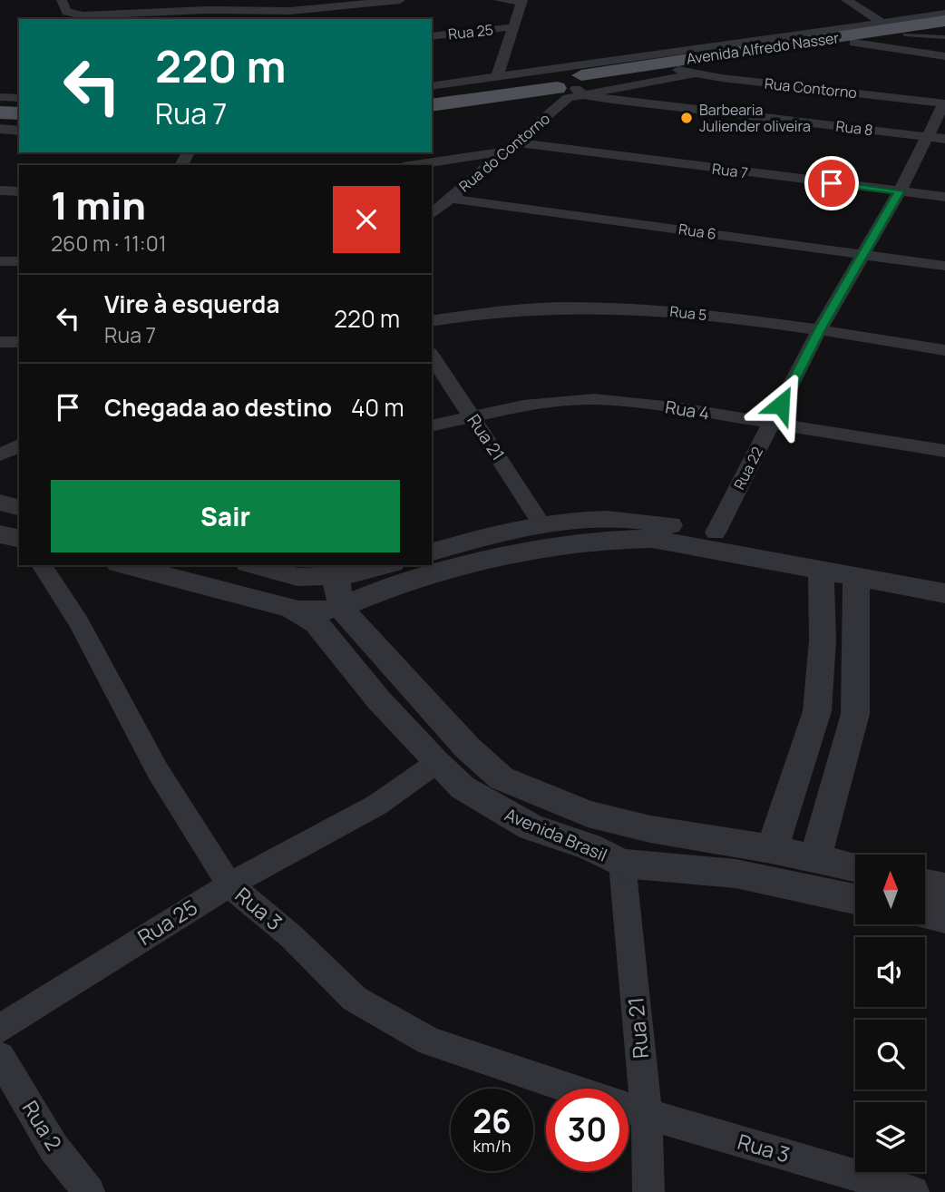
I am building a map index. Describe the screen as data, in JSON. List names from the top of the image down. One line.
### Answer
{"streets":{"main road":["Avenida Alfredo Nasser"],"street":["Rua 25","Rua Contorno","Rua 8","Rua do Contorno","Rua 7","Rua 6","Rua 5","Rua 4","Rua 21","Rua 22","Avenida Brasil","Rua 3","Rua 2"]},"crossings":[["Rua 25","Avenida Brasil"],["Rua 25","Rua 3"],["Avenida Alfredo Nasser","Rua Contorno"],["Avenida Alfredo Nasser","Rua 8"],["Avenida Alfredo Nasser","Rua do Contorno"],["Rua Contorno","Rua 22"],["Rua 8","Rua do Contorno"],["Rua 8","Rua 22"],["Rua do Contorno","Rua 7"],["Rua do Contorno","Rua 6"],["Rua 7","Rua 22"],["Rua 6","Rua 22"],["Rua 5","Rua 22"],["Rua 4","Rua 21"],["Rua 4","Rua 22"],["Rua 21","Avenida Brasil"],["Rua 21","Rua 3"],["Rua 22","Avenida Brasil"]],"places":["Barbearia Juliender oliveira"],"north":"top","page":{"turn":["220 m","Rua 7"],"heading":["1 min","260 m · 11:01"],"list":[{"name":"Vire à esquerda","note":"Rua 7","value":"220 m"},{"name":"Chegada ao destino","value":"40 m"}],"buttons":"Sair","speed":"26 km/h","limit":"30"}}
